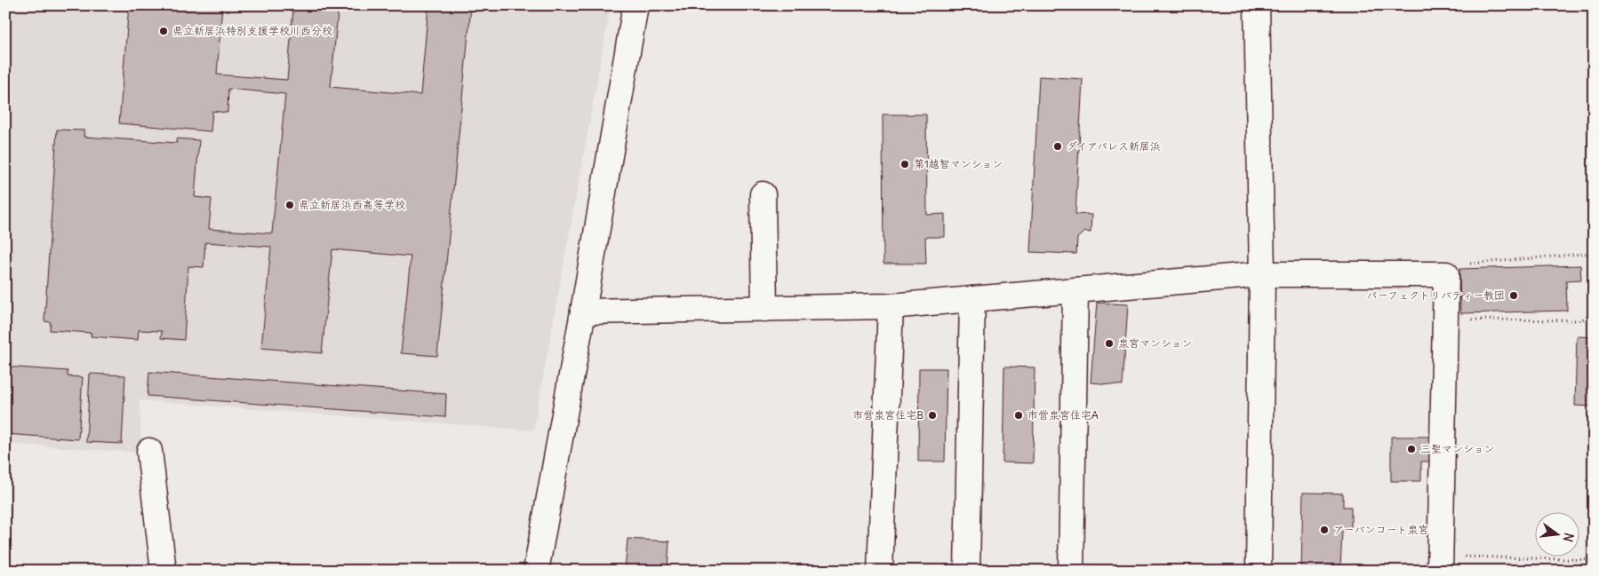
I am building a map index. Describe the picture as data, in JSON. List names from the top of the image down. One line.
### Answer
{"places":["県立新居浜特別支援学校川西分校","ダイアパレス新居浜","第1越智マンション","県立新居浜西高等学校","パーフェクトリバティー教団","泉宮マンション","市営泉宮住宅B","市営泉宮住宅A","三聖マンション","アーバンコート泉宮"],"north":"right"}
